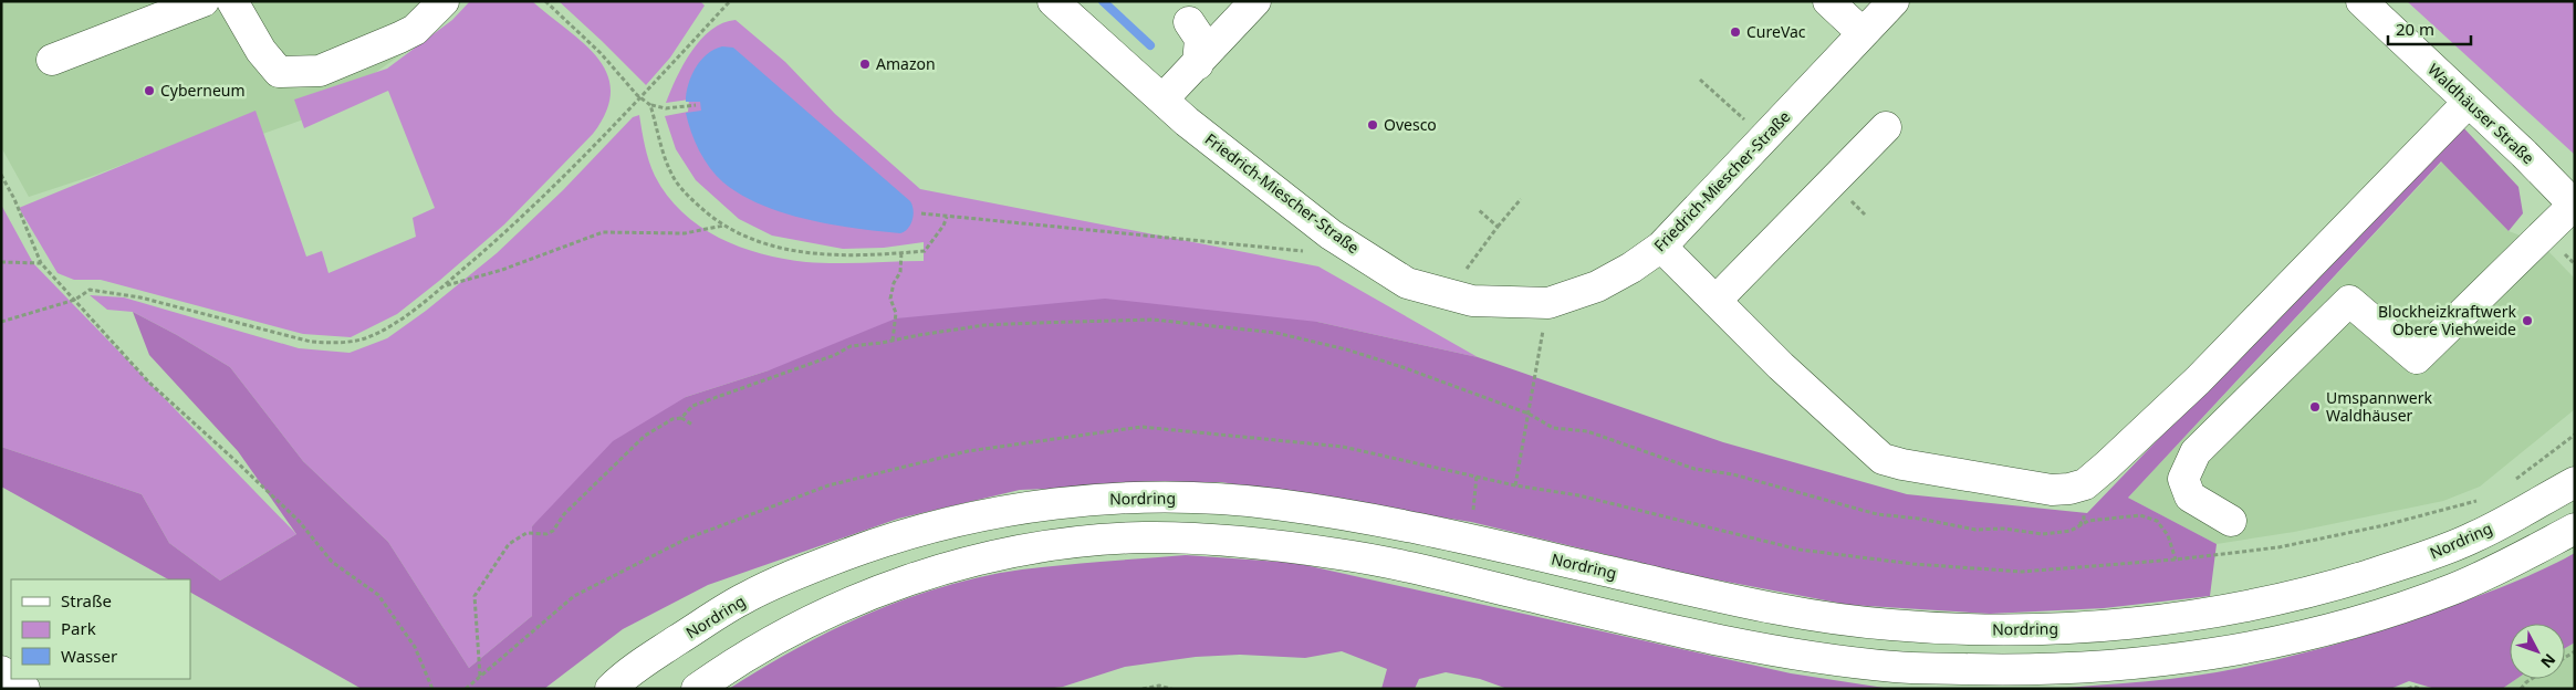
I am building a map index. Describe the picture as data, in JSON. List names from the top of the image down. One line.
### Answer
{"streets":{"street":["Waldhäuser Straße","Friedrich-Miescher-Straße","Nordring"]},"places":["CureVac","Amazon","Cyberneum","Ovesco","Blockheizkraftwerk Obere Viehweide","Umspannwerk Waldhäuser"],"legend":["Straße","Park","Wasser"],"scale_bar":"20 m","north":"bottom right"}
